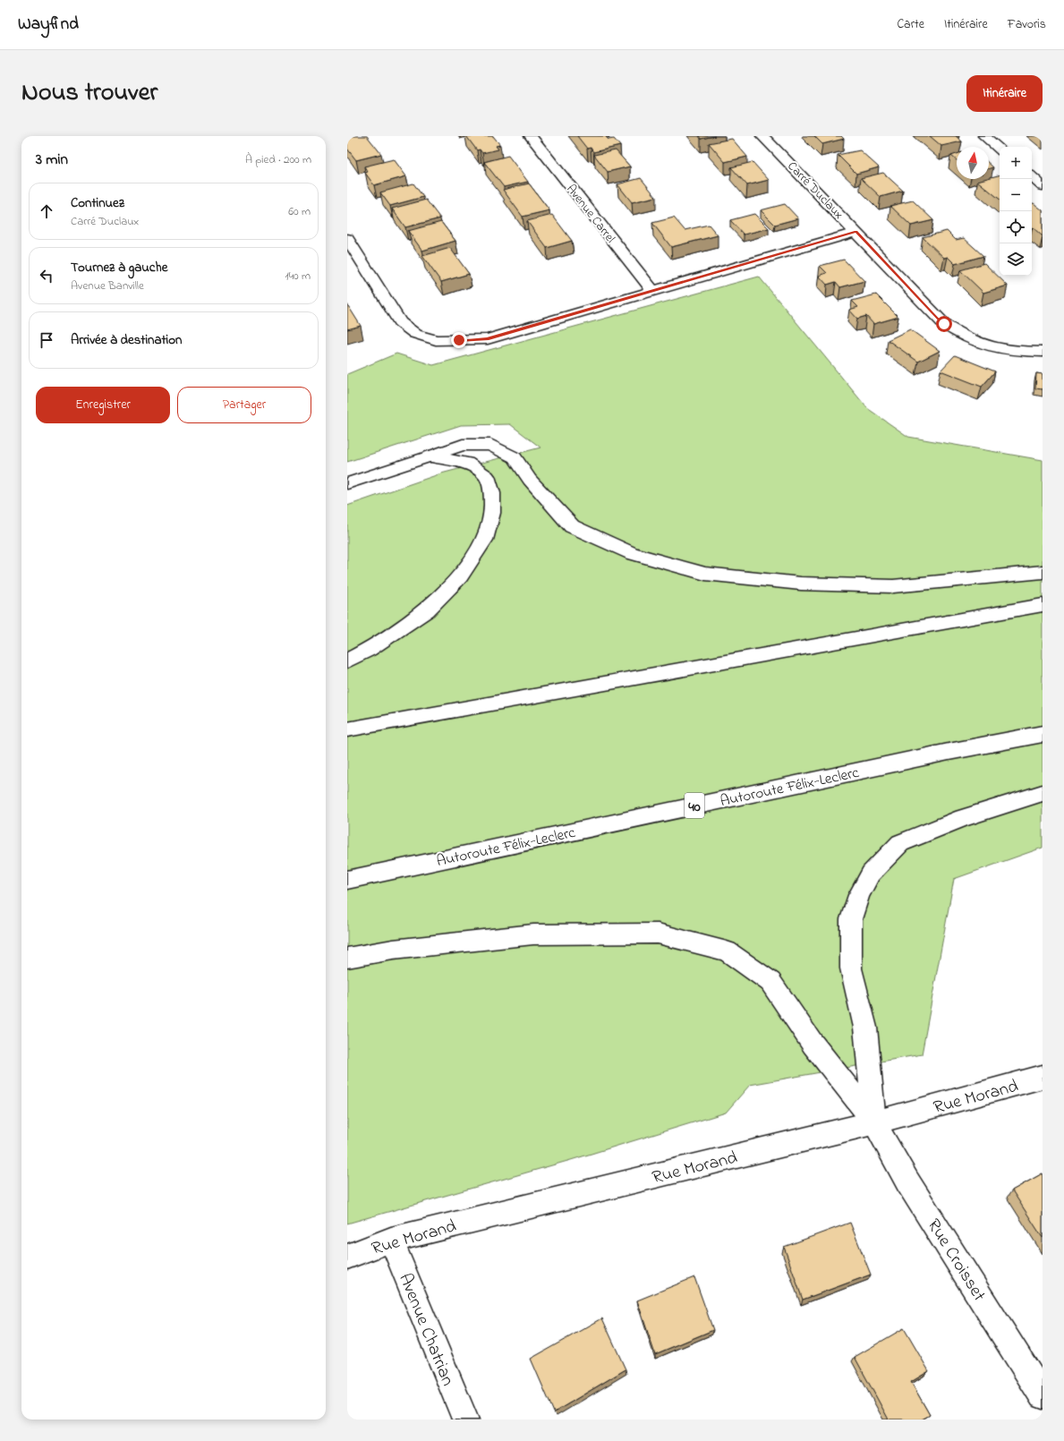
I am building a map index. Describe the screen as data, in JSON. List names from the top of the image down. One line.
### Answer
{"streets":{"main road":["Carré Duclaux","Avenue Carrel","Autoroute Félix-Leclerc","40","Rue Morand","Rue Croisset","Avenue Chatrian"]},"crossings":[["Rue Morand","Rue Croisset"],["Rue Morand","Avenue Chatrian"]],"north":"top","page":{"header":"Wayfind","nav":["Carte","Itinéraire","Favoris"],"title":"Nous trouver","buttons":["Itinéraire",["Enregistrer","Partager"]],"heading":["3 min","À pied · 200 m"],"map_buttons":["+","−"],"list":[["Continuez","Carré Duclaux","60 m"],["Tournez à gauche","Avenue Banville","140 m"],"Arrivée à destination"]}}
